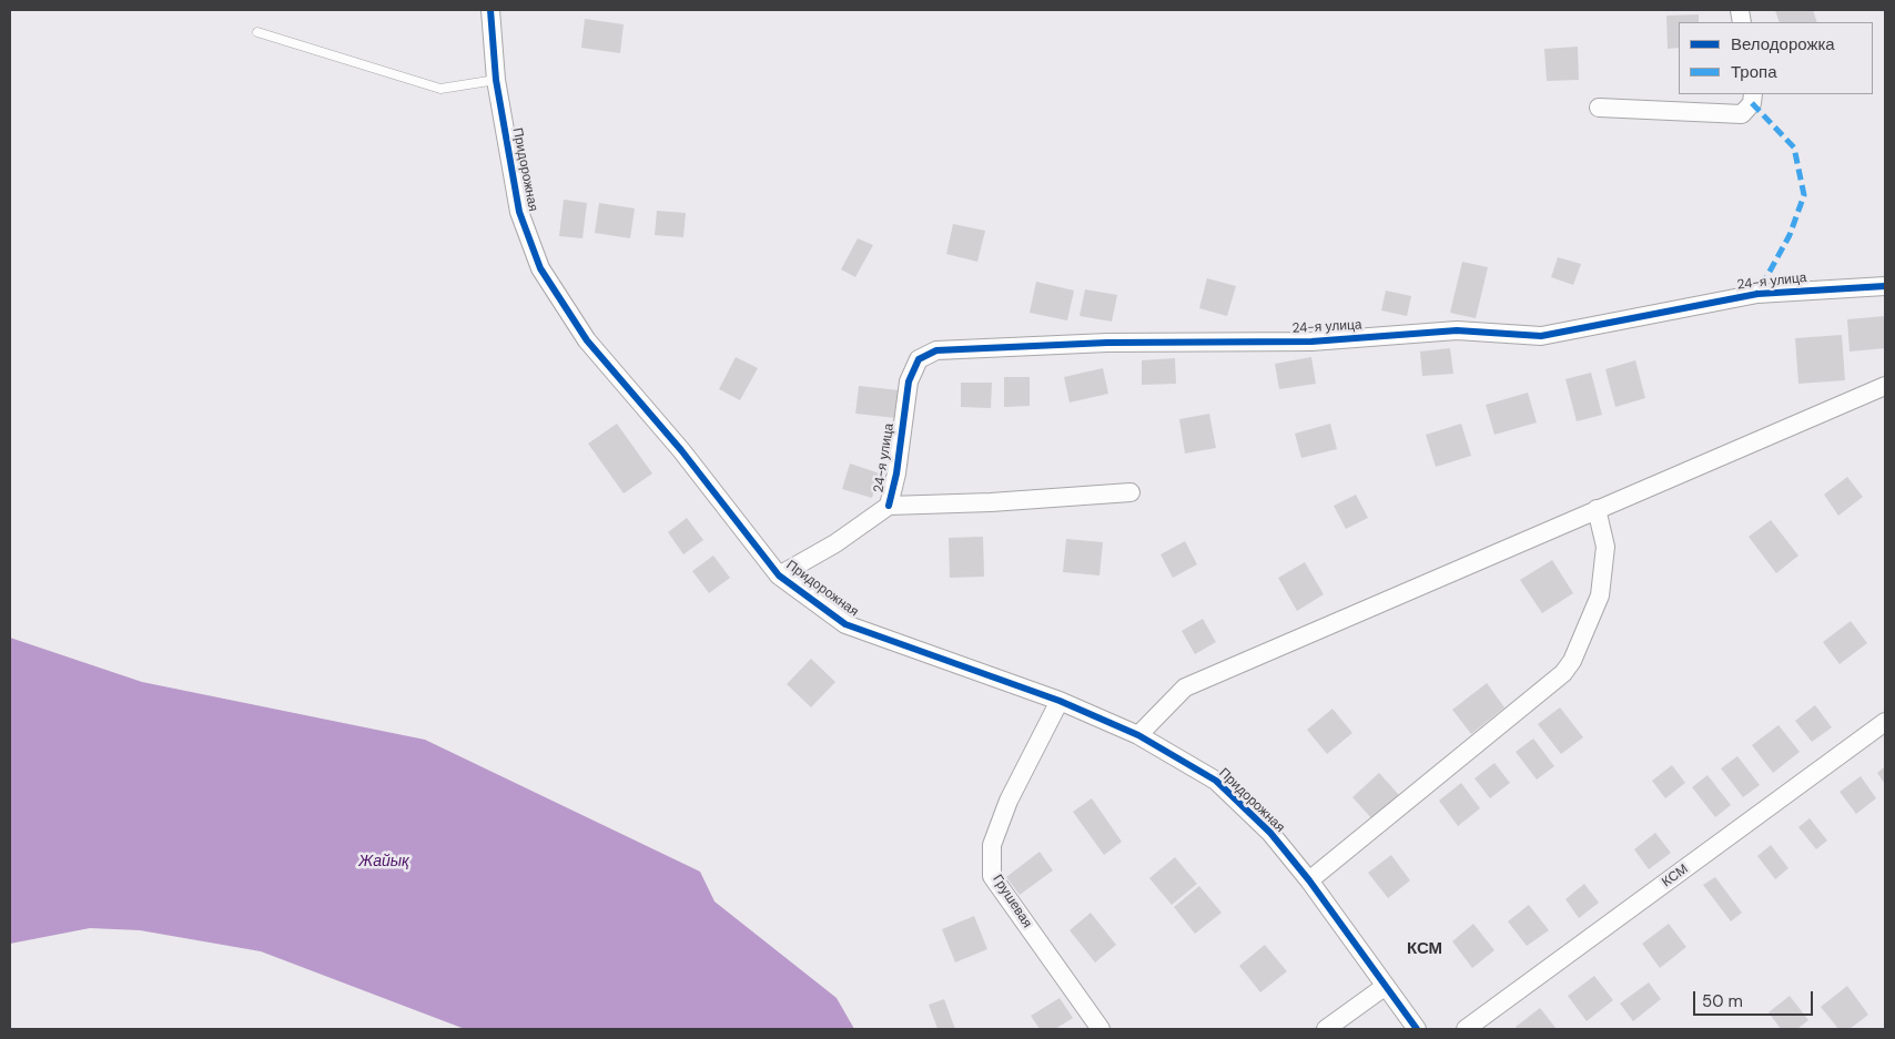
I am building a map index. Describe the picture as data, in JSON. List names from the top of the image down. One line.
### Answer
{"streets":{"street":["Придорожная","24-я улица","КСМ","Грушевая"]},"crossings":[["Придорожная","Грушевая"]],"districts":["КСМ"],"water":["Жайық"],"legend":["Велодорожка","Тропа"],"scale_bar":"50 m"}
